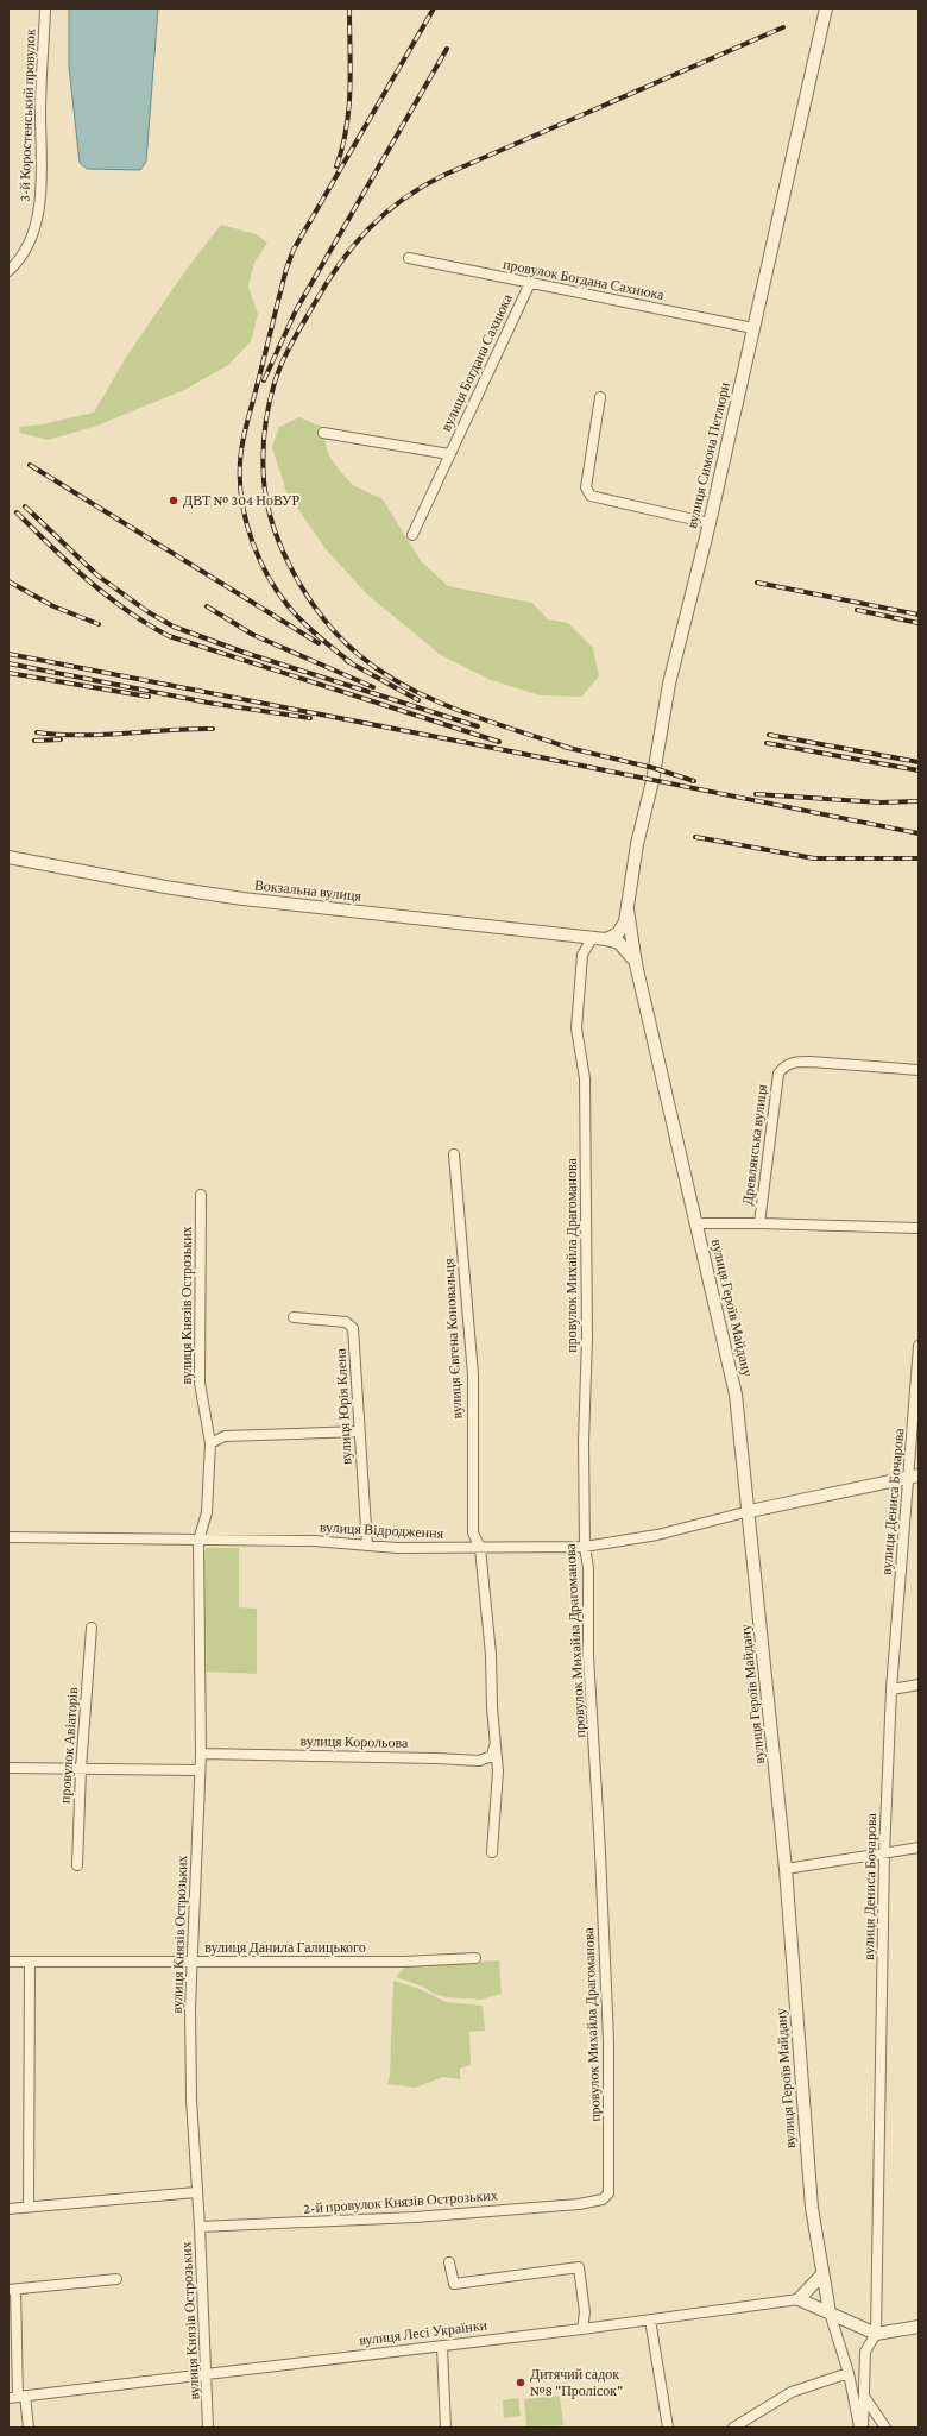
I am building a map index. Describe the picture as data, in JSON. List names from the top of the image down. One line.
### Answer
{"streets":{"street":["3-й Коростенський провулок","провулок Богдана Сахнюка","вулиця Богдана Сахнюка","вулиця Симона Петлюри","Вокзальна вулиця","Древлянська вулиця","провулок Михайла Драгоманова","вулиця Князів Острозьких","вулиця Героїв Майдану","вулиця Євгена Коновальця","вулиця Юрія Клена","вулиця Дениса Бочарова","вулиця Відродження","вулиця Корольова","провулок Авіаторів","вулиця Данила Галицького","2-й провулок Князів Острозьких","вулиця Лесі Українки"]},"crossings":[["провулок Богдана Сахнюка","вулиця Богдана Сахнюка"],["провулок Богдана Сахнюка","вулиця Симона Петлюри"],["вулиця Симона Петлюри","вулиця Героїв Майдану"],["Вокзальна вулиця","провулок Михайла Драгоманова"],["Вокзальна вулиця","вулиця Героїв Майдану"],["провулок Михайла Драгоманова","вулиця Відродження"],["провулок Михайла Драгоманова","2-й провулок Князів Острозьких"],["вулиця Князів Острозьких","вулиця Відродження"],["вулиця Князів Острозьких","вулиця Корольова"],["вулиця Князів Острозьких","вулиця Данила Галицького"],["вулиця Князів Острозьких","2-й провулок Князів Острозьких"],["вулиця Князів Острозьких","вулиця Лесі Українки"],["вулиця Героїв Майдану","вулиця Дениса Бочарова"],["вулиця Героїв Майдану","вулиця Відродження"],["вулиця Євгена Коновальця","вулиця Відродження"],["вулиця Євгена Коновальця","вулиця Корольова"],["вулиця Юрія Клена","вулиця Відродження"]],"places":["ДВТ № 304 НоВУР","Дитячий садок №8 \"Пролісок\""]}
